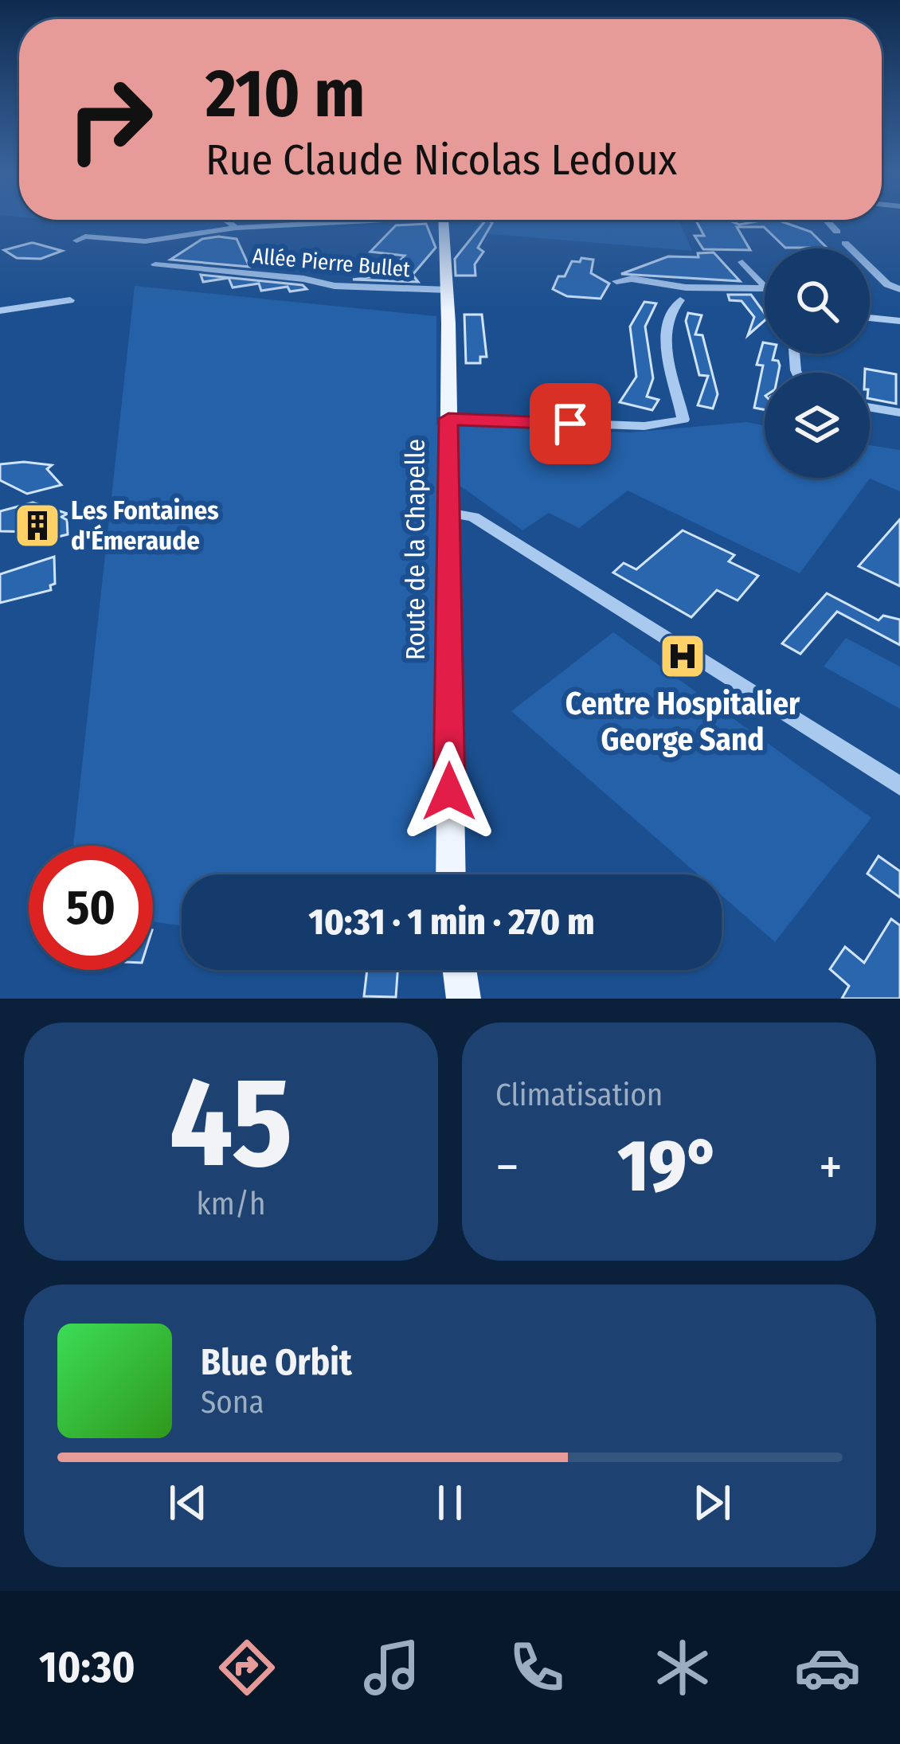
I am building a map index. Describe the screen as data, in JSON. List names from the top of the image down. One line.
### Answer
{"streets":{"main road":["Route de la Chapelle"],"street":["Allée Pierre Bullet"]},"crossings":[["Allée Pierre Bullet","Route de la Chapelle"]],"places":{"building":["Les Fontaines d'Émeraude"],"hospital":["Centre Hospitalier George Sand"]},"page":{"turn":["210 m","Rue Claude Nicolas Ledoux"],"limit":"50","trip":"10:31 · 1 min · 270 m","tile":[["45","km/h"],"Climatisation"],"heat":["−","19°","+"],"song":["Blue Orbit","Sona"],"tabs":"10:30"}}
